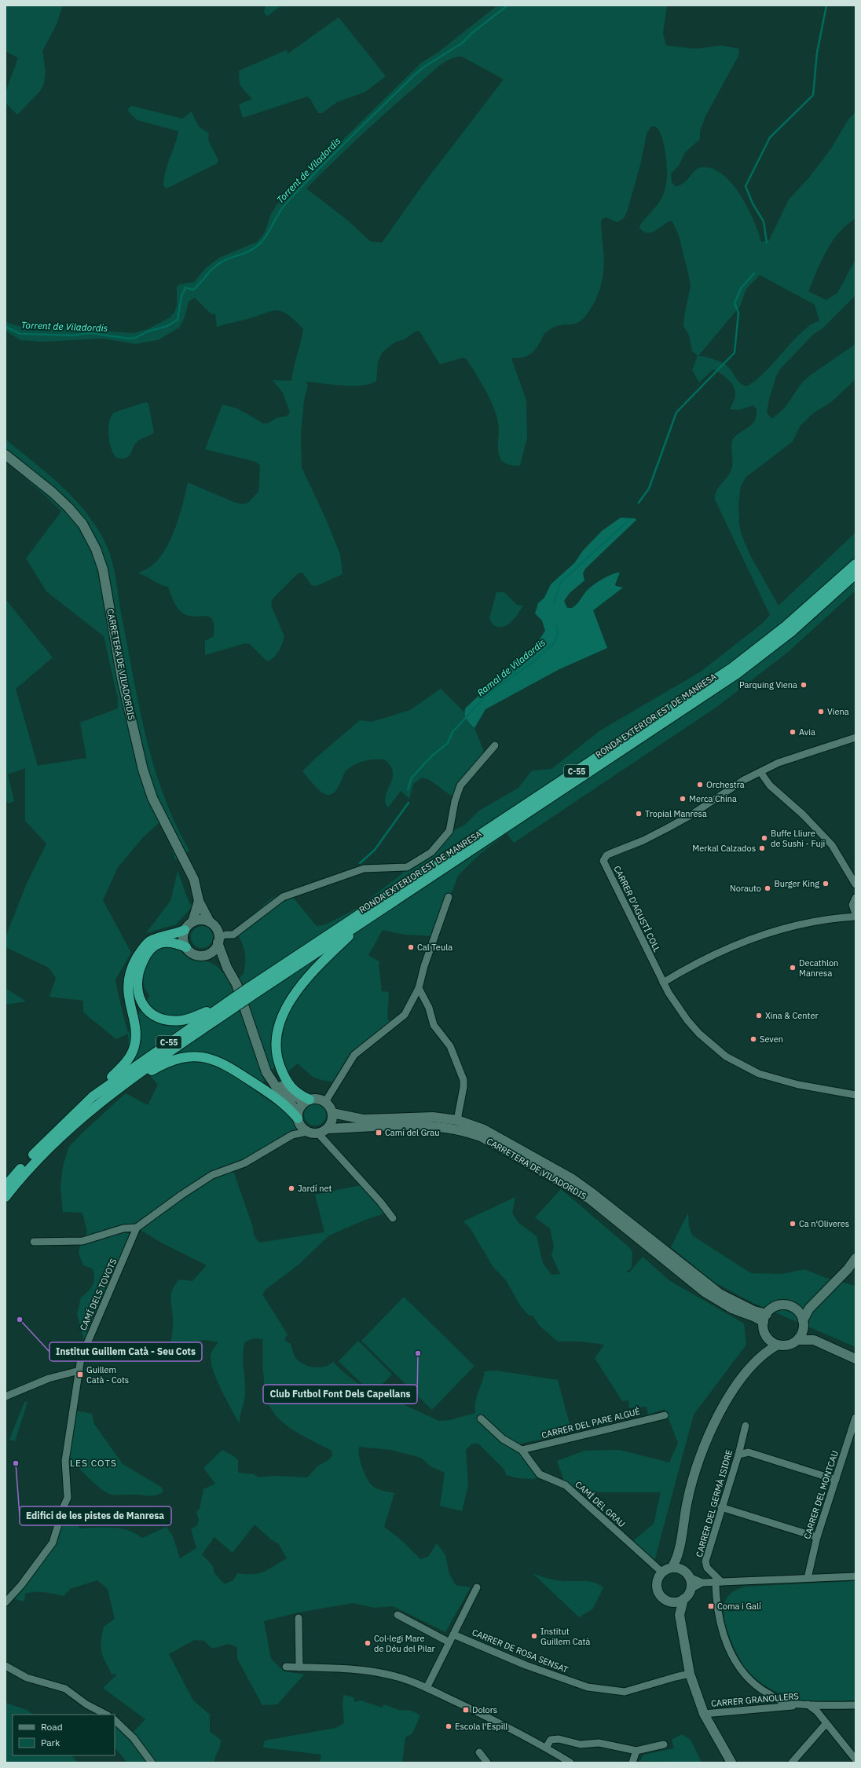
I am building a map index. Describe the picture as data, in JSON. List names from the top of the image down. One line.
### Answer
{"streets":{"highway":["RONDA EXTERIOR EST DE MANRESA","C-55"],"street":["CARRETERA DE VILADORDIS","CARRER D'AGUSTÍ COLL","CAMÍ DELS TOVOTS","CARRER DEL PARE ALGUÉ","CARRER DEL MONTCAU","CARRER DEL GERMÀ ISIDRE","CAMÍ DEL GRAU","CARRER DE ROSA SENSAT","CARRER GRANOLLERS"]},"crossings":[["CARRETERA DE VILADORDIS","CAMÍ DELS TOVOTS"],["CARRER DEL PARE ALGUÉ","CAMÍ DEL GRAU"]],"districts":["LES COTS"],"water":["Torrent de Viladordis","Ramal de Viladordis"],"places":{"other":["Parquing Viena","Viena","Avia","Orchestra","Merca China","Tropial Manresa","Buffe Lliure de Sushi - Fuji","Merkal Calzados","Burger King","Norauto","Cal Teula","Decathlon Manresa","Xina & Center","Seven","Jardí net","Ca n'Oliveres","Institut Guillem Catà - Seu Cots","Club Futbol Font Dels Capellans","Edifici de les pistes de Manresa","Institut Guillem Catà","Col·legi Mare de Déu del Pilar","Escola l'Espill"],"transit":["Camí del Grau","Guillem Catà - Cots","Coma i Galí","Dolors"]},"legend":["Road","Park"]}
